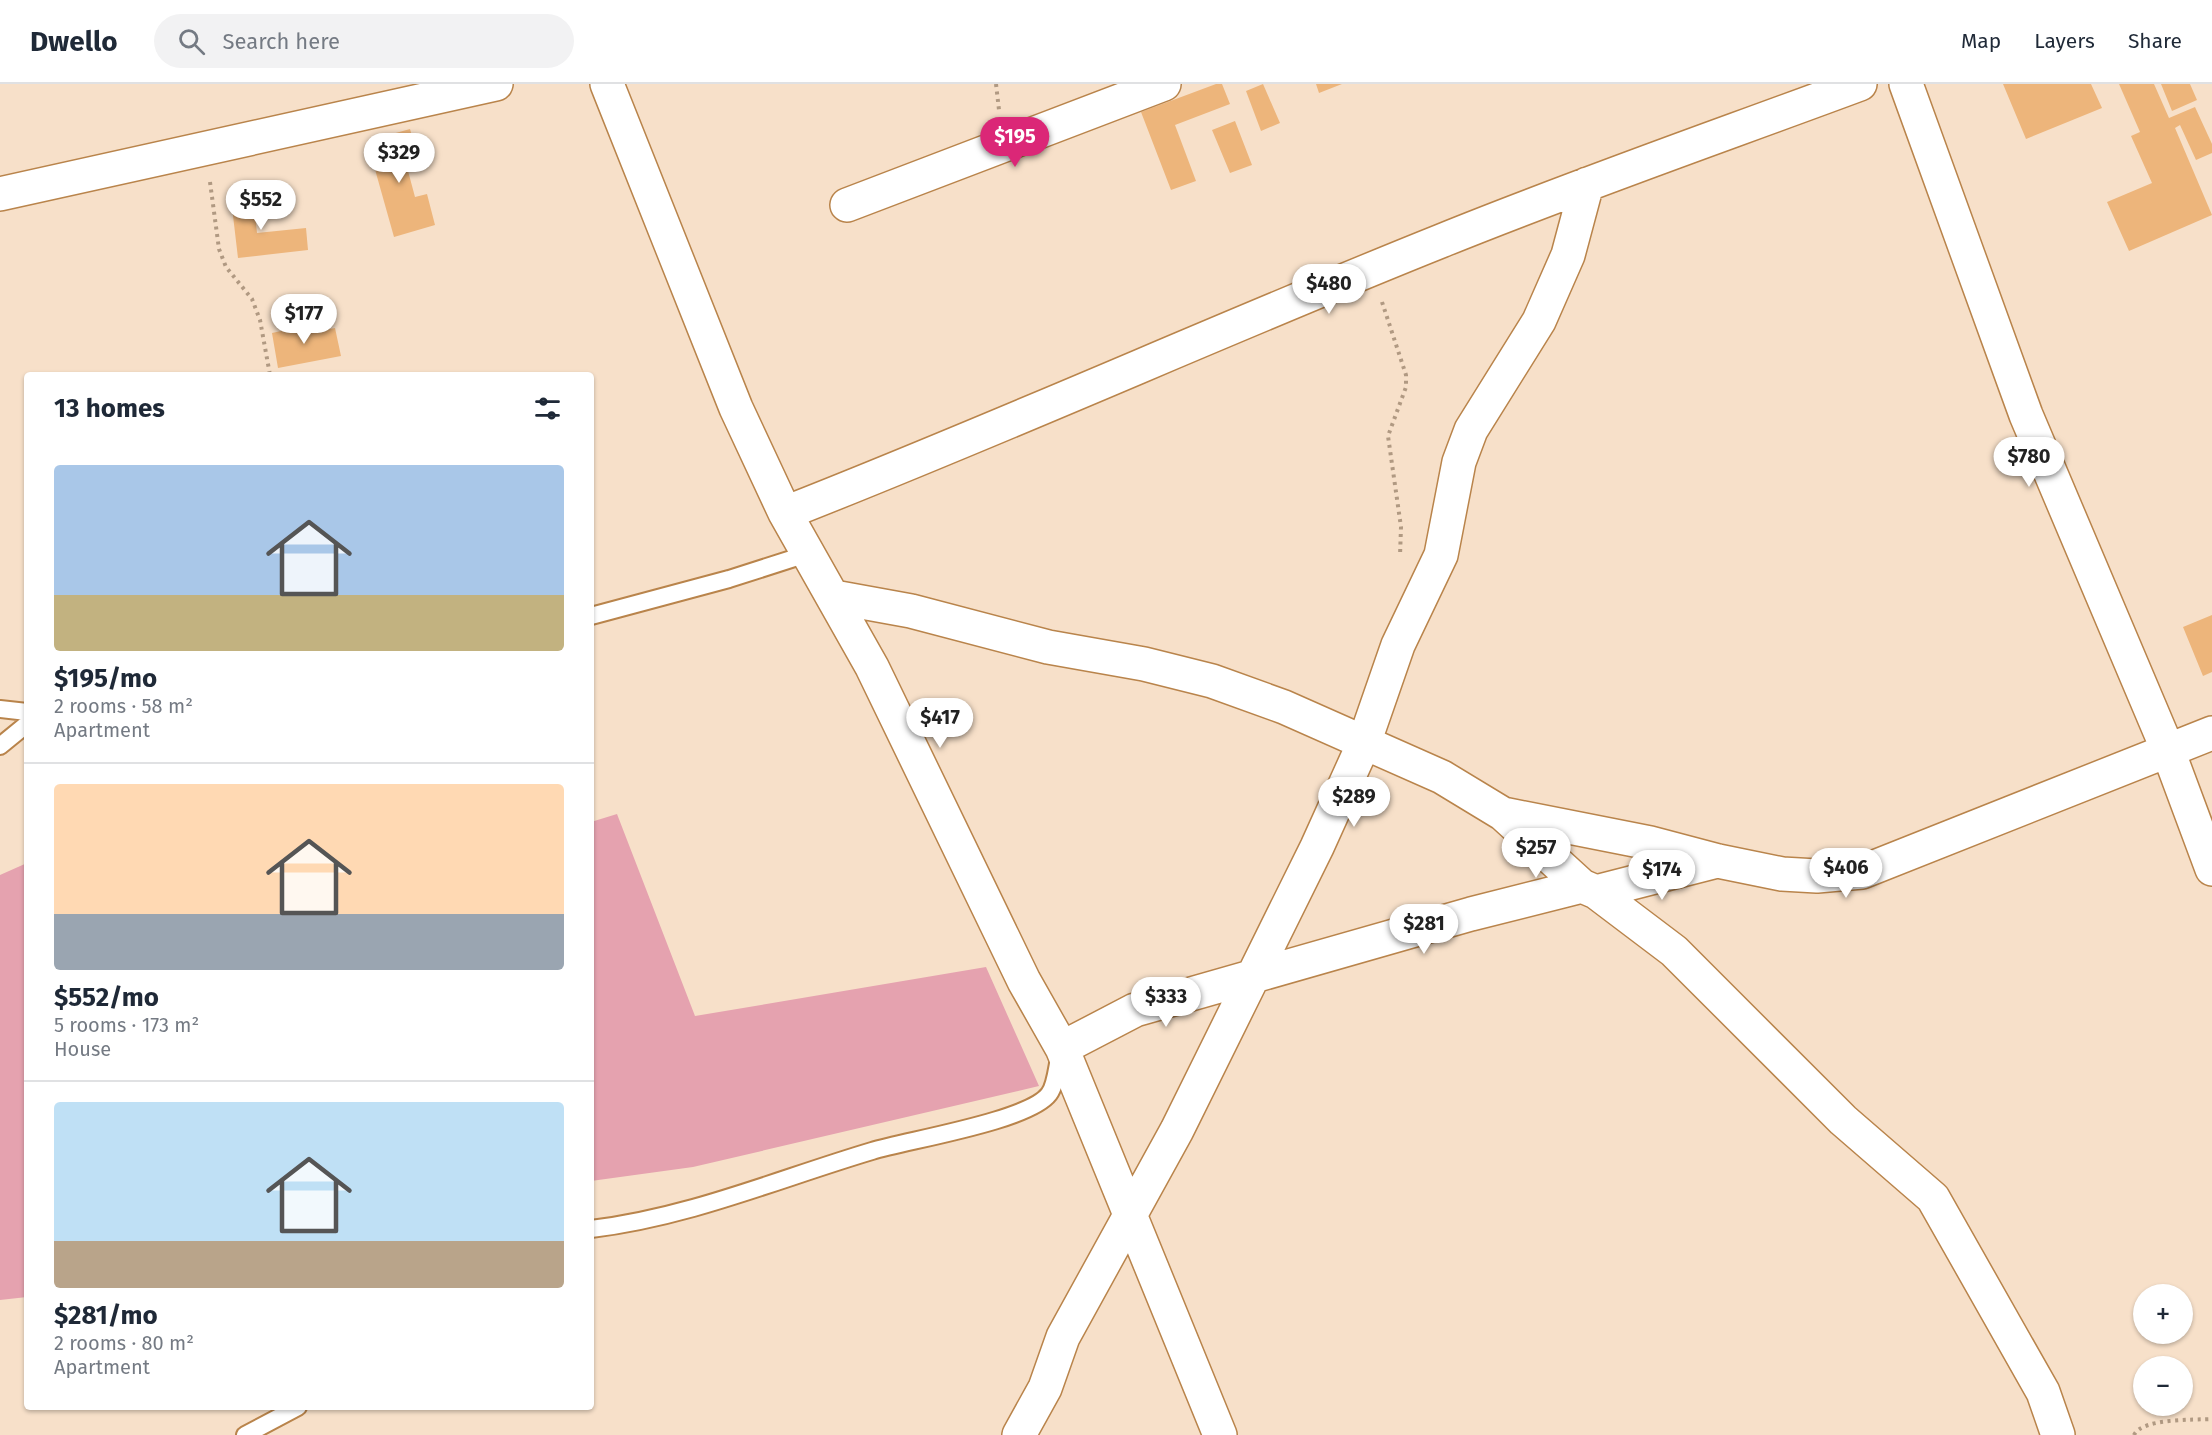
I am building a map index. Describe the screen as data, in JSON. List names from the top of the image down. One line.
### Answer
{"page":{"header":"Dwello","search":"Search here","nav":["Map","Layers","Share"],"price":["$195","$329","$552","$480","$177","$780","$417","$289","$257","$406","$174","$281","$333"],"heading":"13 homes","list":[{"name":"$195/mo","note":"2 rooms · 58 m² · Apartment"},{"name":"$552/mo","note":"5 rooms · 173 m² · House"},{"name":"$281/mo","note":"2 rooms · 80 m² · Apartment"}],"map_buttons":["+","−"]}}
